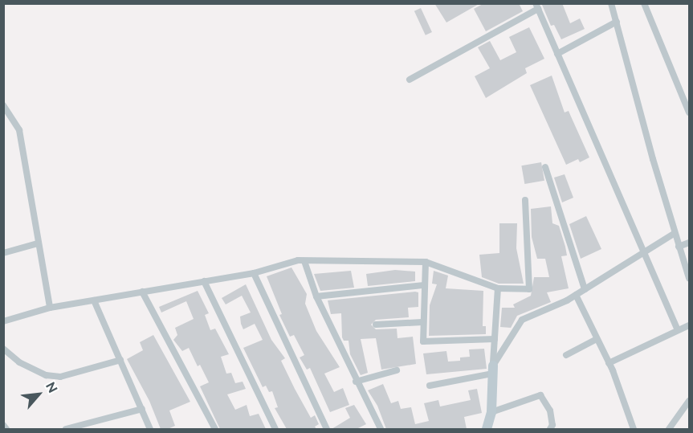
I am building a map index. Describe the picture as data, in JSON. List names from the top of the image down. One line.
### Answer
{"north":"top right"}
